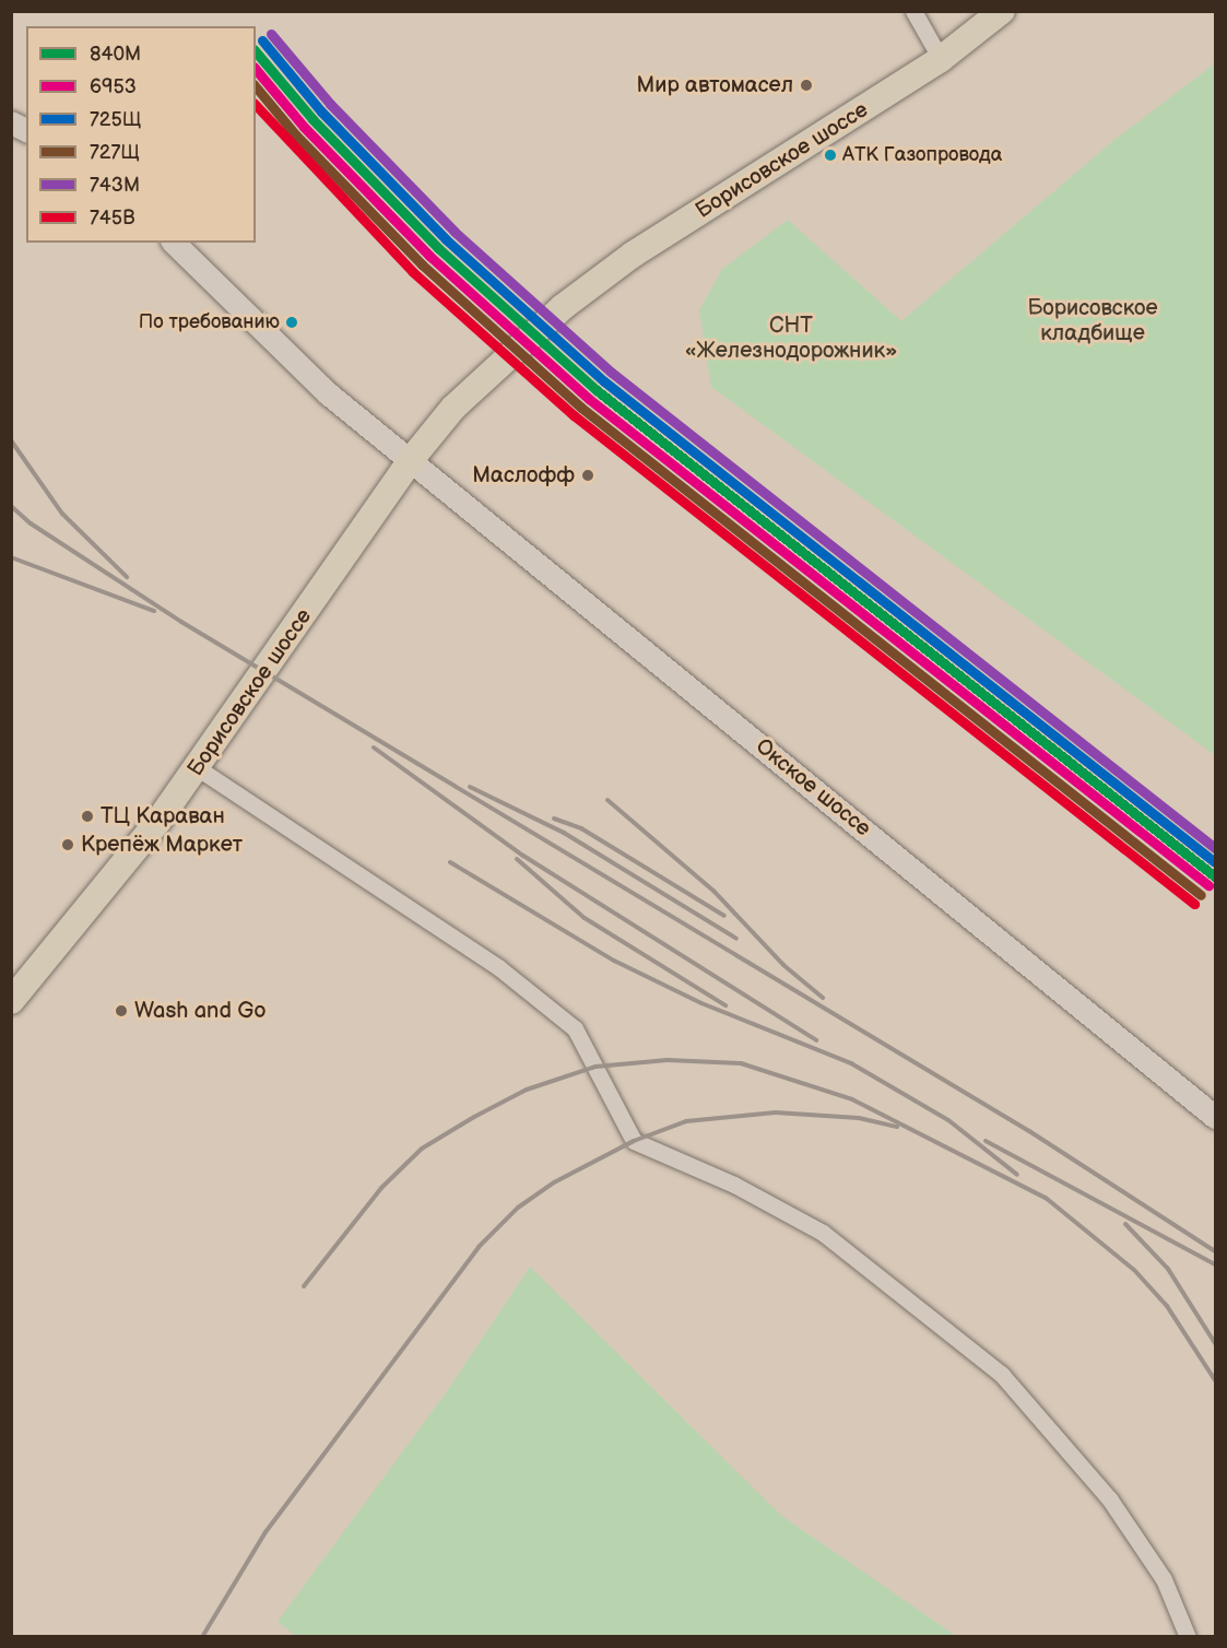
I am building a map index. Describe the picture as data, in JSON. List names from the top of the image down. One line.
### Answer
{"streets":{"main road":["Борисовское шоссе","Окское шоссе"]},"crossings":[["Борисовское шоссе","Окское шоссе"]],"parks":["Борисовское кладбище","СНТ «Железнодорожник»"],"places":["Мир автомасел","АТК Газопровода","По требованию","Маслофф","ТЦ Караван","Крепёж Маркет","Wash and Go"],"lines":["transit line 743М","transit line 725Щ","transit line 840М","transit line 6953","transit line 727Щ","transit line 745В"],"legend":["840М","6953","725Щ","727Щ","743М","745В"]}
